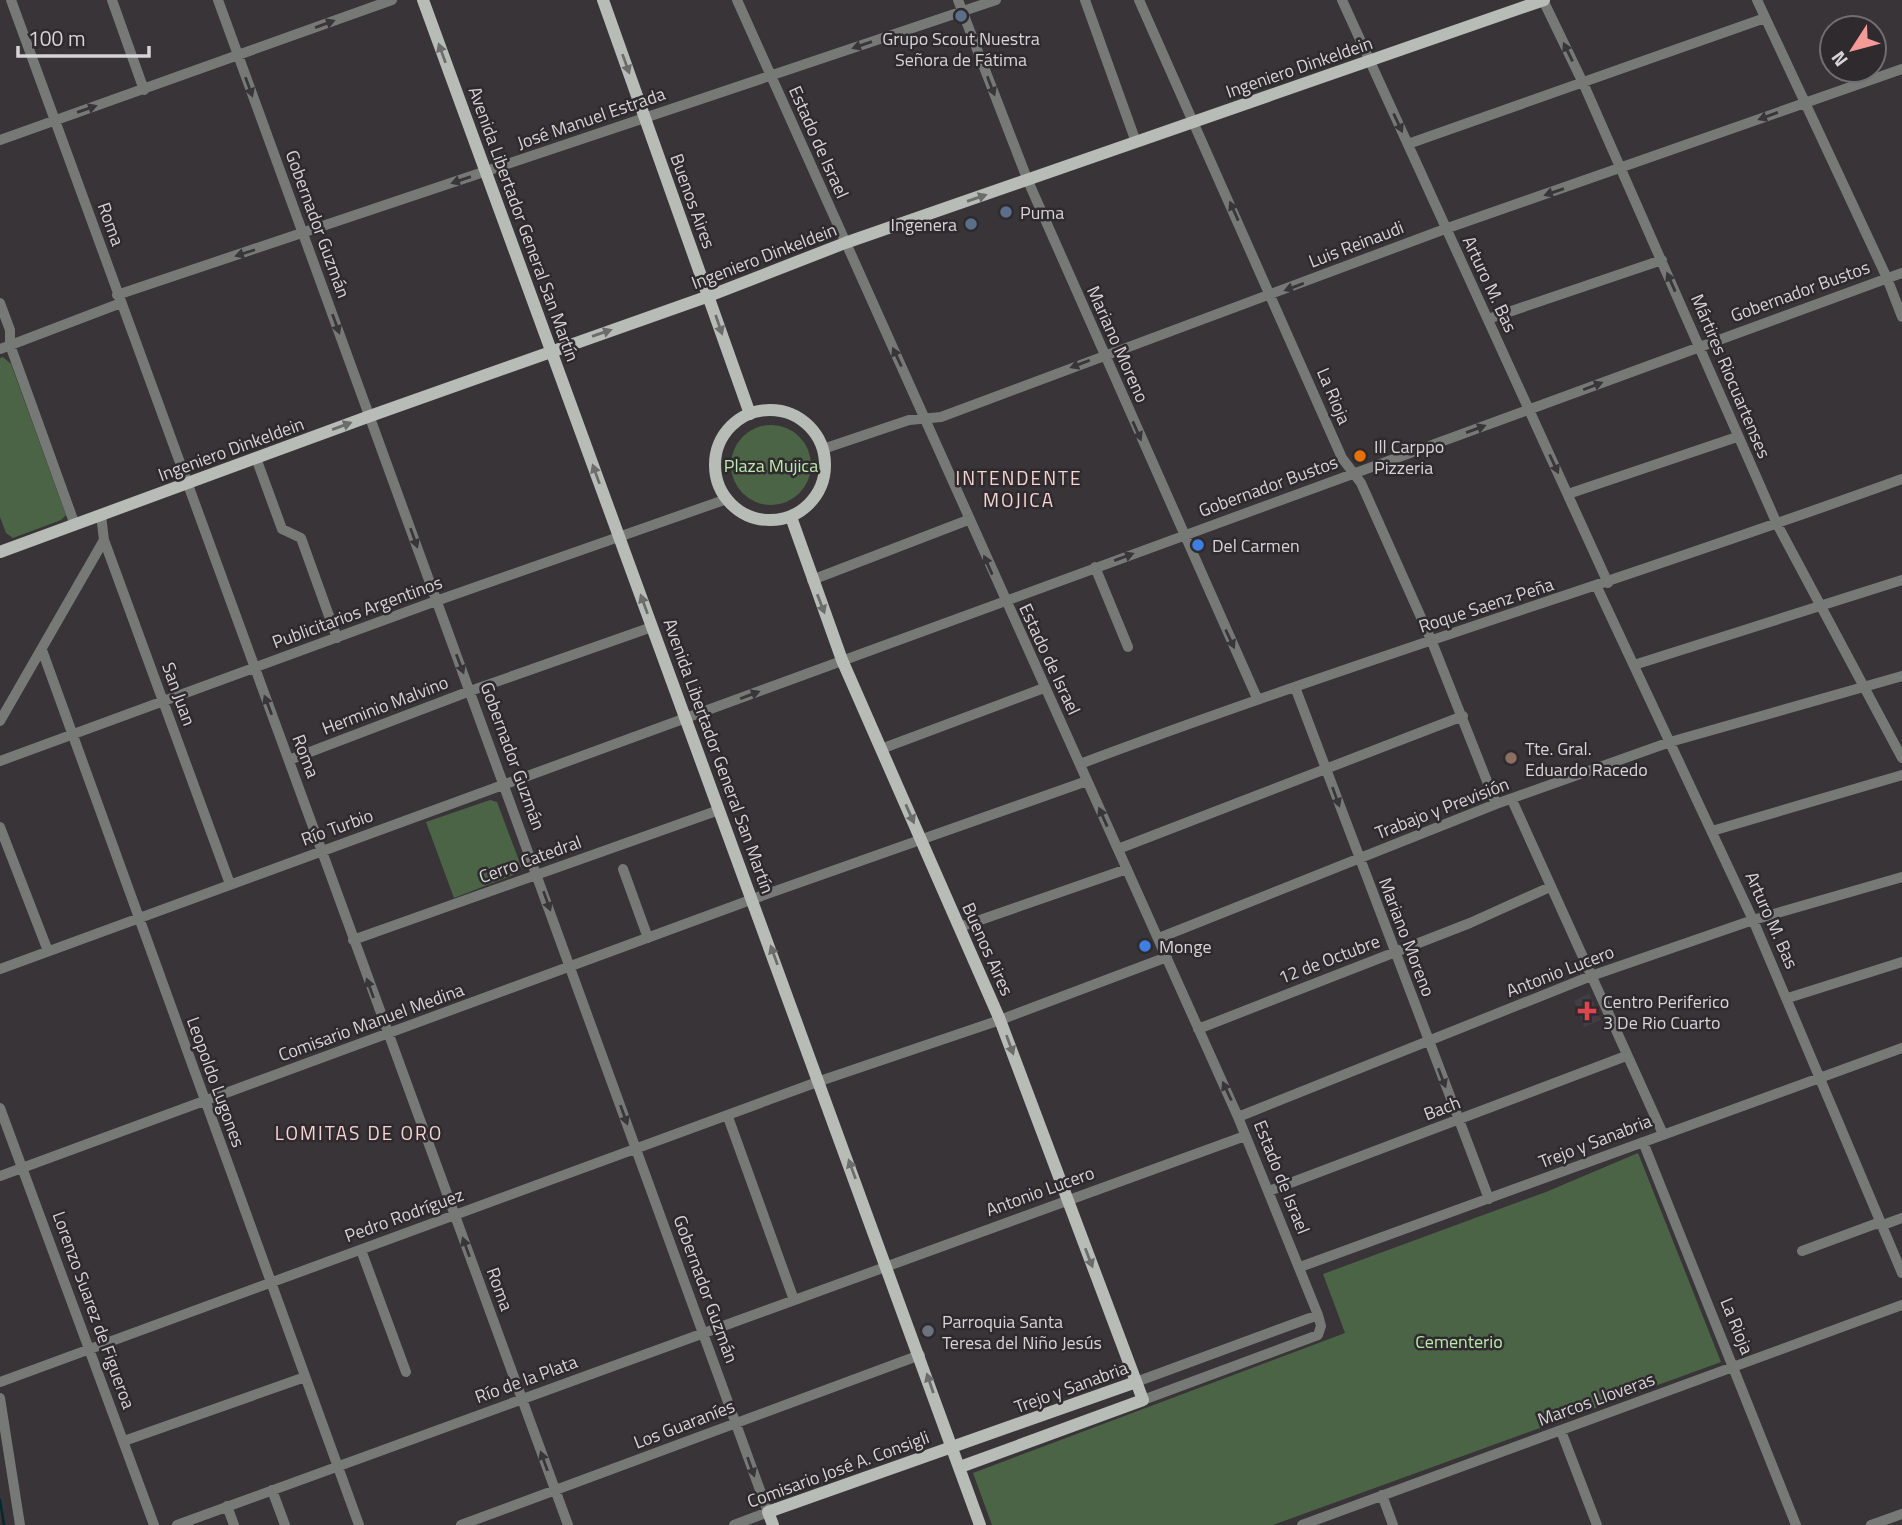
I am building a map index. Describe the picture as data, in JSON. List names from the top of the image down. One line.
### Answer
{"streets":{"main road":["Ingeniero Dinkeldein","Buenos Aires","Gobernador Guzmán","Avenida Libertador General San Martín","Trejo y Sanabria","Comisario José A. Consigli"],"street":["José Manuel Estrada","Estado de Israel","Roma","Luis Reinaudi","Arturo M. Bas","Gobernador Bustos","Mariano Moreno","Mártires Riocuartenses","La Rioja","Roque Saenz Peña","Publicitarios Argentinos","San Juan","Herminio Malvino","Trabajo y Previsión","Río Turbio","Cerro Catedral","12 de Octubre","Antonio Lucero","Comisario Manuel Medina","Leopoldo Lugones","Bach","Pedro Rodríguez","Lorenzo Suarez de Figueroa","Río de la Plata","Marcos Lloveras","Los Guaraníes"]},"crossings":[["Ingeniero Dinkeldein","Estado de Israel"],["Ingeniero Dinkeldein","Buenos Aires"],["Ingeniero Dinkeldein","Roma"],["Ingeniero Dinkeldein","Gobernador Guzmán"],["Ingeniero Dinkeldein","Avenida Libertador General San Martín"],["Ingeniero Dinkeldein","Arturo M. Bas"],["Ingeniero Dinkeldein","Mariano Moreno"],["Ingeniero Dinkeldein","Mártires Riocuartenses"],["Ingeniero Dinkeldein","La Rioja"],["Ingeniero Dinkeldein","San Juan"],["José Manuel Estrada","Estado de Israel"],["José Manuel Estrada","Buenos Aires"],["José Manuel Estrada","Roma"],["José Manuel Estrada","Gobernador Guzmán"],["José Manuel Estrada","Avenida Libertador General San Martín"],["José Manuel Estrada","Mariano Moreno"],["Estado de Israel","Buenos Aires"],["Estado de Israel","Luis Reinaudi"],["Estado de Israel","Gobernador Bustos"],["Estado de Israel","Roque Saenz Peña"],["Estado de Israel","Trabajo y Previsión"],["Estado de Israel","12 de Octubre"],["Estado de Israel","Antonio Lucero"],["Estado de Israel","Bach"],["Estado de Israel","Trejo y Sanabria"],["Buenos Aires","Luis Reinaudi"],["Buenos Aires","Gobernador Bustos"],["Buenos Aires","Publicitarios Argentinos"],["Buenos Aires","Antonio Lucero"],["Buenos Aires","Trejo y Sanabria"],["Roma","Publicitarios Argentinos"],["Roma","Herminio Malvino"],["Roma","Río Turbio"],["Roma","Cerro Catedral"],["Roma","Comisario Manuel Medina"],["Roma","Pedro Rodríguez"],["Roma","Río de la Plata"],["Roma","Los Guaraníes"],["Gobernador Guzmán","Publicitarios Argentinos"],["Gobernador Guzmán","Herminio Malvino"],["Gobernador Guzmán","Río Turbio"],["Gobernador Guzmán","Cerro Catedral"],["Gobernador Guzmán","Comisario Manuel Medina"],["Gobernador Guzmán","Pedro Rodríguez"],["Gobernador Guzmán","Río de la Plata"],["Gobernador Guzmán","Los Guaraníes"],["Gobernador Guzmán","Comisario José A. Consigli"],["Avenida Libertador General San Martín","Gobernador Bustos"],["Avenida Libertador General San Martín","Publicitarios Argentinos"],["Avenida Libertador General San Martín","Herminio Malvino"],["Avenida Libertador General San Martín","Río Turbio"],["Avenida Libertador General San Martín","Cerro Catedral"],["Avenida Libertador General San Martín","Antonio Lucero"],["Avenida Libertador General San Martín","Comisario Manuel Medina"],["Avenida Libertador General San Martín","Trejo y Sanabria"],["Avenida Libertador General San Martín","Pedro Rodríguez"],["Avenida Libertador General San Martín","Río de la Plata"],["Avenida Libertador General San Martín","Los Guaraníes"],["Avenida Libertador General San Martín","Comisario José A. Consigli"],["Luis Reinaudi","Arturo M. Bas"],["Luis Reinaudi","Mariano Moreno"],["Luis Reinaudi","Mártires Riocuartenses"],["Luis Reinaudi","La Rioja"],["Luis Reinaudi","Publicitarios Argentinos"],["Arturo M. Bas","Gobernador Bustos"],["Arturo M. Bas","Roque Saenz Peña"],["Arturo M. Bas","Trabajo y Previsión"],["Arturo M. Bas","Antonio Lucero"],["Arturo M. Bas","Trejo y Sanabria"],["Gobernador Bustos","Mariano Moreno"],["Gobernador Bustos","Mártires Riocuartenses"],["Gobernador Bustos","La Rioja"],["Gobernador Bustos","Río Turbio"],["Mariano Moreno","Roque Saenz Peña"],["Mariano Moreno","Trabajo y Previsión"],["Mariano Moreno","12 de Octubre"],["Mariano Moreno","Antonio Lucero"],["Mariano Moreno","Bach"],["Mariano Moreno","Trejo y Sanabria"],["Mártires Riocuartenses","Roque Saenz Peña"],["Mártires Riocuartenses","Trabajo y Previsión"],["La Rioja","Roque Saenz Peña"],["La Rioja","Trabajo y Previsión"],["La Rioja","Trejo y Sanabria"],["La Rioja","Marcos Lloveras"],["Publicitarios Argentinos","San Juan"],["Publicitarios Argentinos","Leopoldo Lugones"],["San Juan","Río Turbio"],["Río Turbio","Leopoldo Lugones"],["Antonio Lucero","Río de la Plata"],["Comisario Manuel Medina","Leopoldo Lugones"],["Comisario Manuel Medina","Lorenzo Suarez de Figueroa"],["Leopoldo Lugones","Pedro Rodríguez"],["Leopoldo Lugones","Río de la Plata"],["Trejo y Sanabria","Comisario José A. Consigli"],["Pedro Rodríguez","Lorenzo Suarez de Figueroa"]],"one_way":["José Manuel Estrada","Buenos Aires","Gobernador Guzmán","Avenida Libertador General San Martín","Gobernador Bustos","Mariano Moreno"],"districts":["INTENDENTE MOJICA","LOMITAS DE ORO"],"parks":["Plaza Mujica","Cementerio"],"places":{"other":["Grupo Scout Nuestra Señora de Fátima","Puma","Ingenera","Ill Carppo Pizzeria","Del Carmen","Tte. Gral. Eduardo Racedo","Monge","Parroquia Santa Teresa del Niño Jesús"],"health":["Centro Periferico 3 De Rio Cuarto"]},"scale_bar":"100 m","north":"bottom left"}
